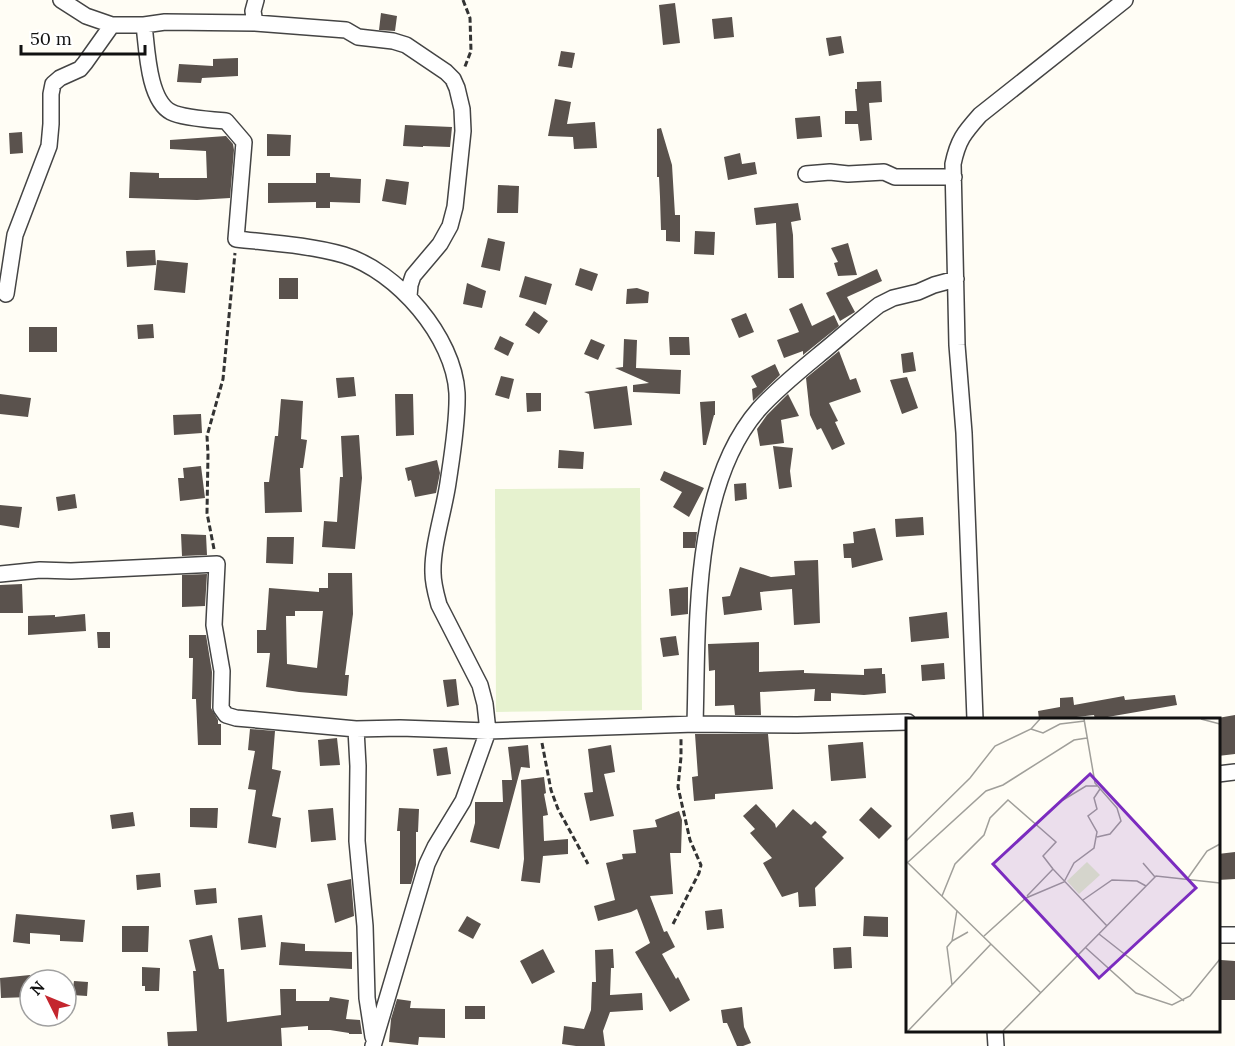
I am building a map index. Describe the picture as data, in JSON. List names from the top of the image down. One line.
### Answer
{"scale_bar":"50 m","north":"top left"}
